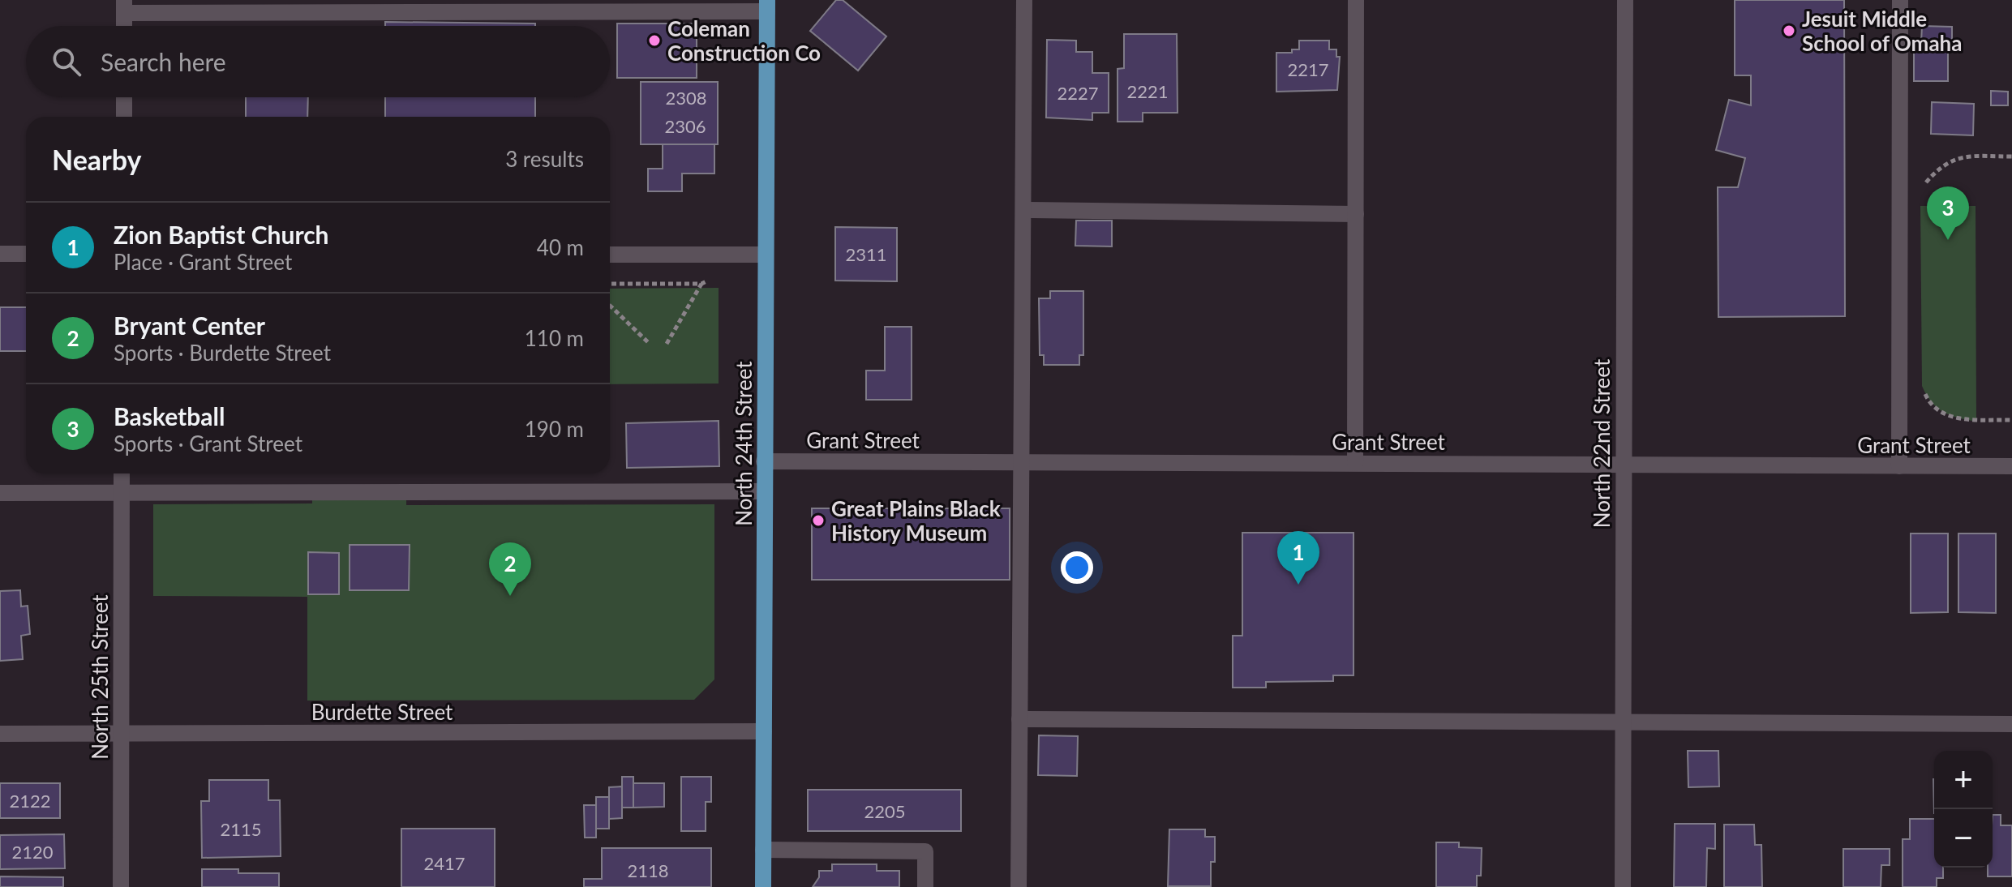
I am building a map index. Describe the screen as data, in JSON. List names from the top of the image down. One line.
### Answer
{"streets":{"main road":["North 24th Street"],"street":["Grant Street","North 22nd Street","North 25th Street","Burdette Street"]},"crossings":[["Grant Street","North 24th Street"],["Grant Street","North 22nd Street"],["North 24th Street","Burdette Street"],["North 25th Street","Burdette Street"]],"places":["Jesuit Middle School of Omaha","Coleman Construction Co","Great Plains Black History Museum"],"house_numbers":["2217","2221","2227","2308","2306","2311","2122","2205","2115","2120","2417","2118"],"page":{"search":"Search here","heading":["Nearby","3 results"],"pins":["3","1","2"],"list":[{"mark":"1","name":"Zion Baptist Church","note":"Place · Grant Street","value":"40 m"},{"mark":"2","name":"Bryant Center","note":"Sports · Burdette Street","value":"110 m"},{"mark":"3","name":"Basketball","note":"Sports · Grant Street","value":"190 m"}],"map_buttons":["+","−"]}}
